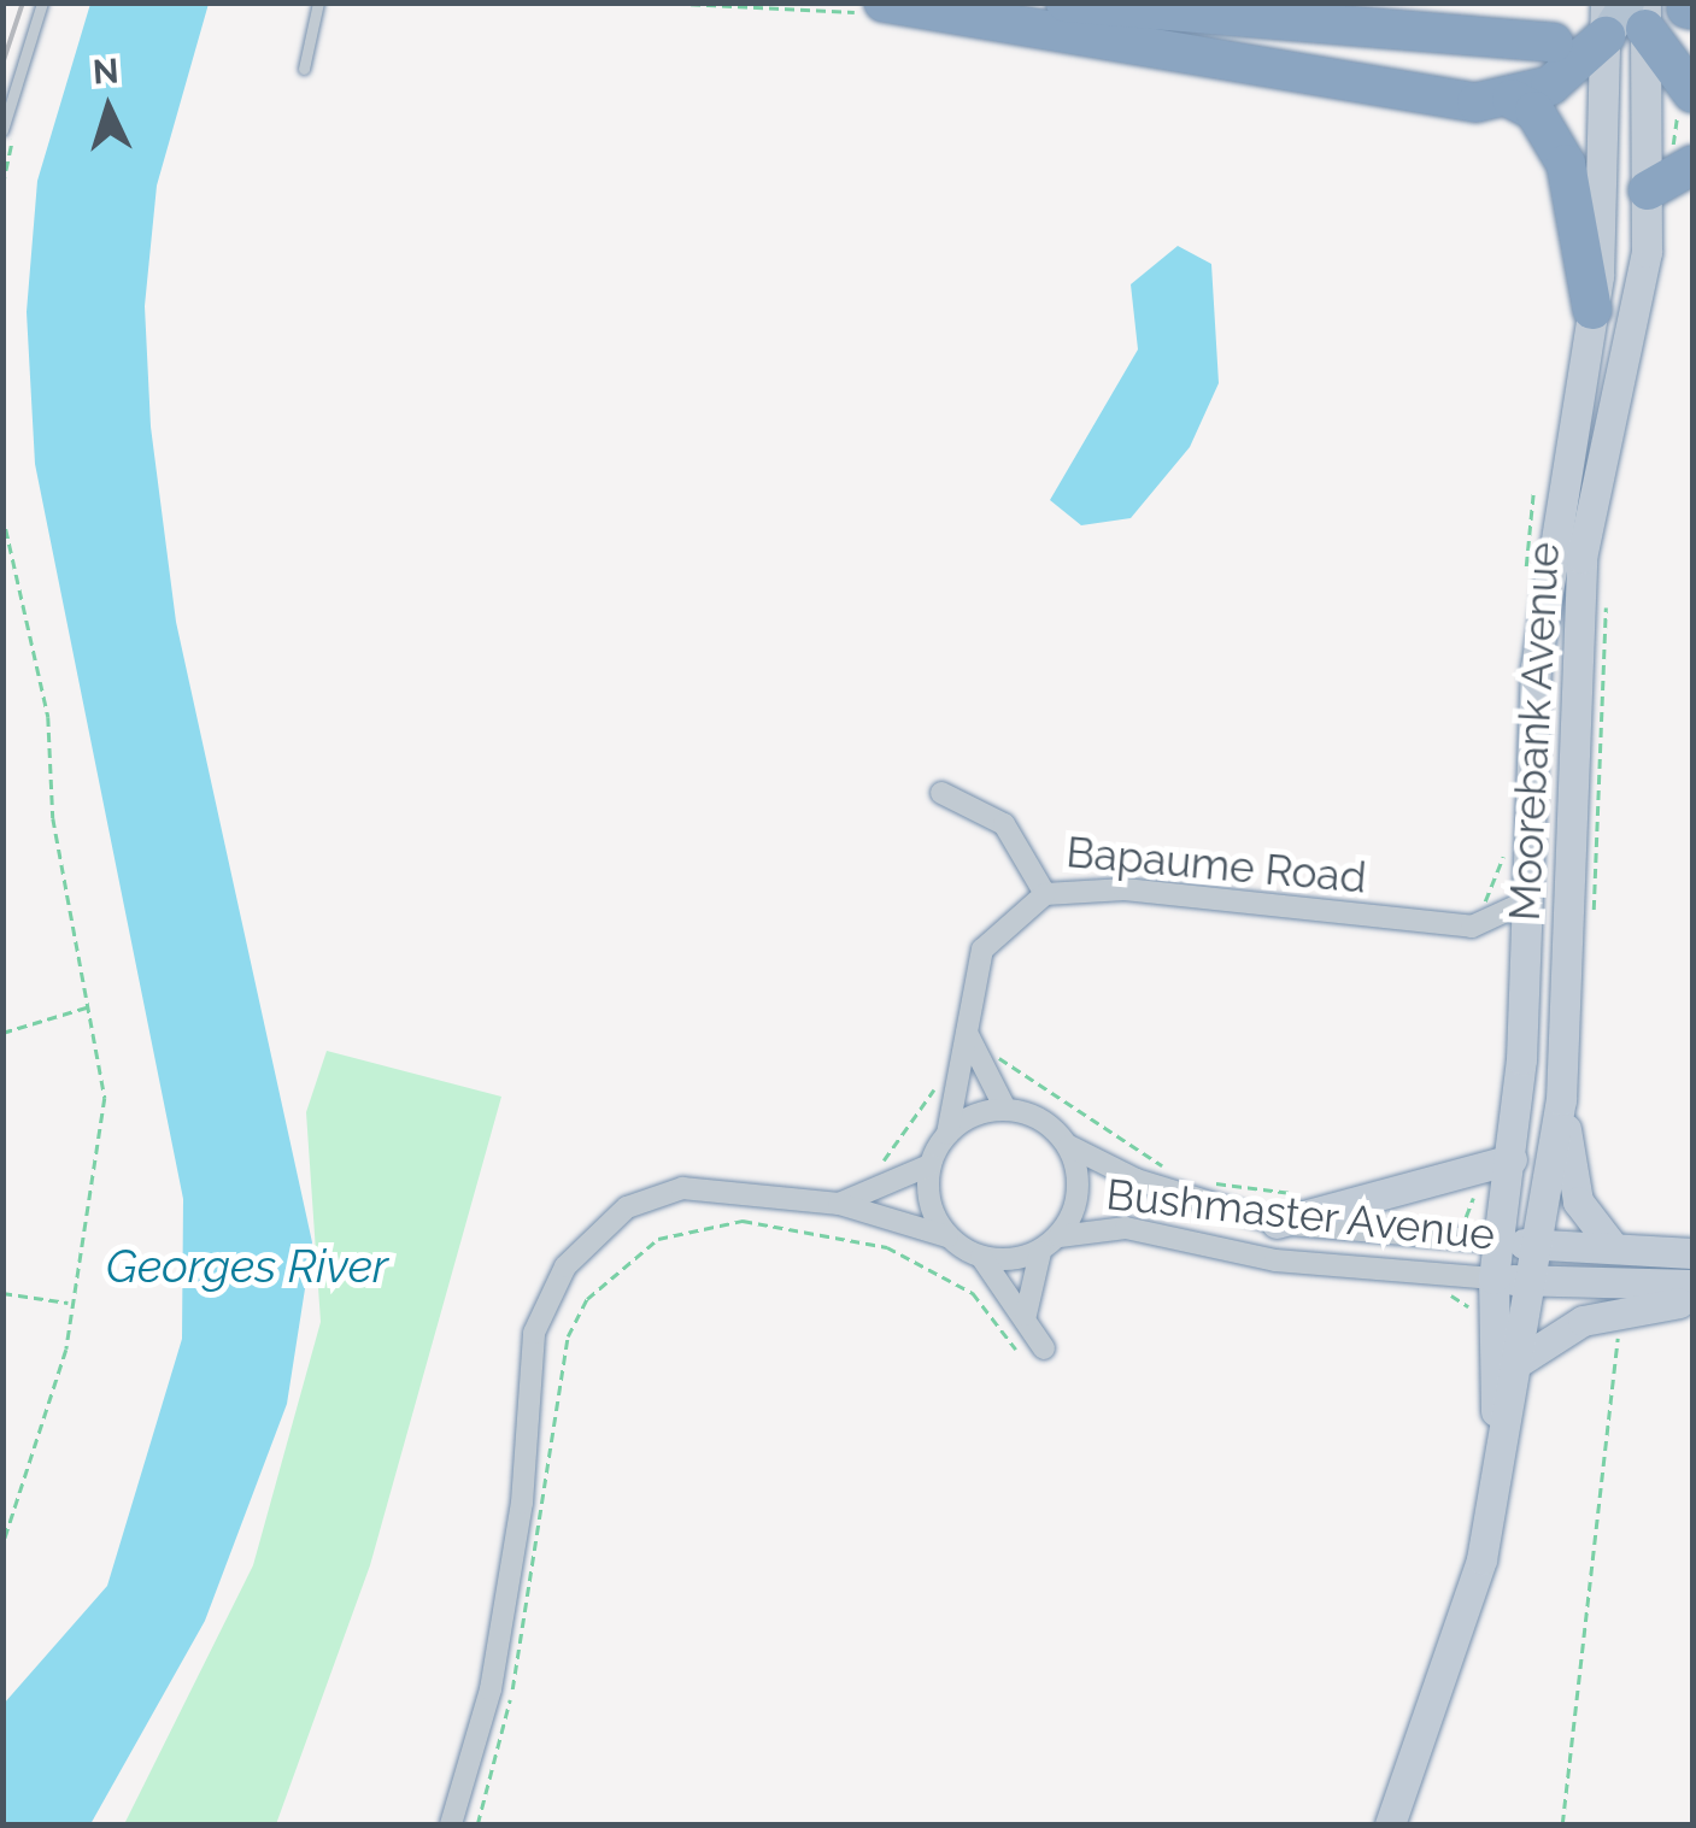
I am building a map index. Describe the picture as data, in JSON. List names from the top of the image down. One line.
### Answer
{"streets":{"main road":["Moorebank Avenue","Bushmaster Avenue"],"street":["Bapaume Road"]},"crossings":[["Moorebank Avenue","Bapaume Road"],["Moorebank Avenue","Bushmaster Avenue"]],"water":["Georges River"],"north":"top"}
